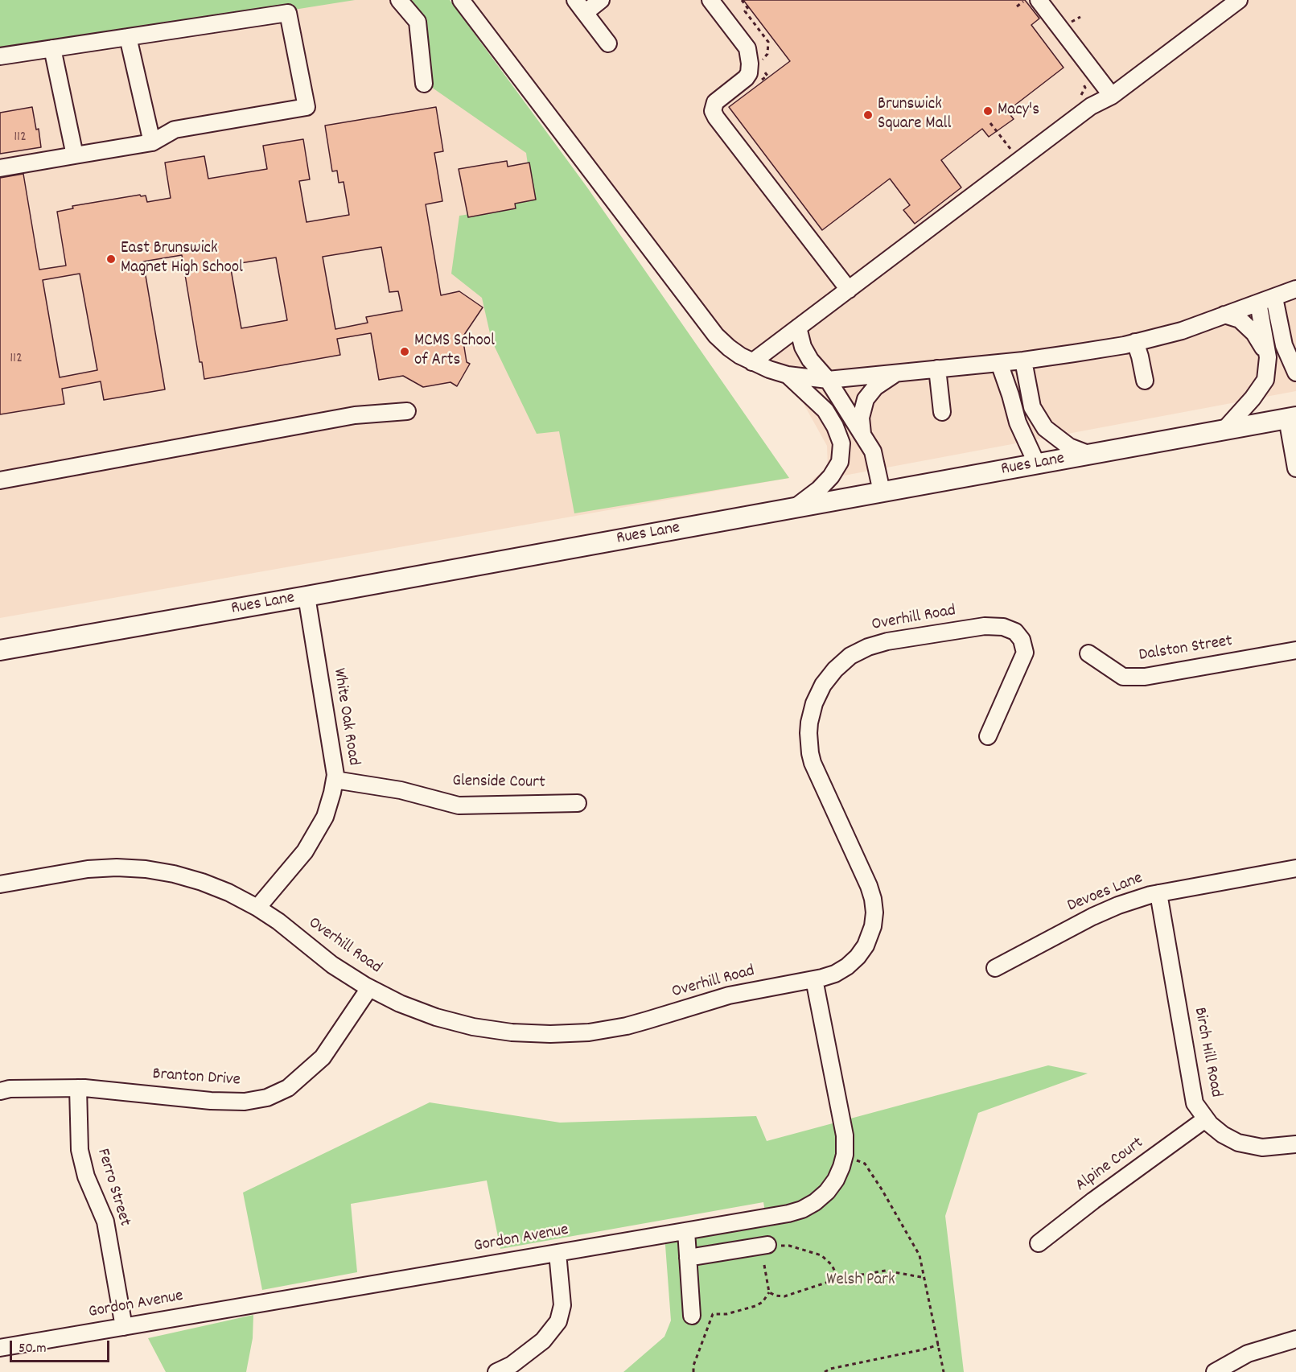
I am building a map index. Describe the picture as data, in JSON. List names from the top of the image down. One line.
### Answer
{"streets":{"main road":["Rues Lane"],"street":["Overhill Road","Dalston Street","White Oak Road","Glenside Court","Devoes Lane","Birch Hill Road","Branton Drive","Alpine Court","Ferro Street","Gordon Avenue"]},"crossings":[["Rues Lane","White Oak Road"],["Overhill Road","White Oak Road"],["Overhill Road","Branton Drive"],["Overhill Road","Gordon Avenue"],["White Oak Road","Glenside Court"],["Devoes Lane","Birch Hill Road"],["Birch Hill Road","Alpine Court"],["Branton Drive","Ferro Street"],["Ferro Street","Gordon Avenue"]],"parks":["Welsh Park"],"places":["Macy's","Brunswick Square Mall","East Brunswick Magnet High School","MCMS School of Arts"],"house_numbers":["112","112"],"scale_bar":"50 m"}
